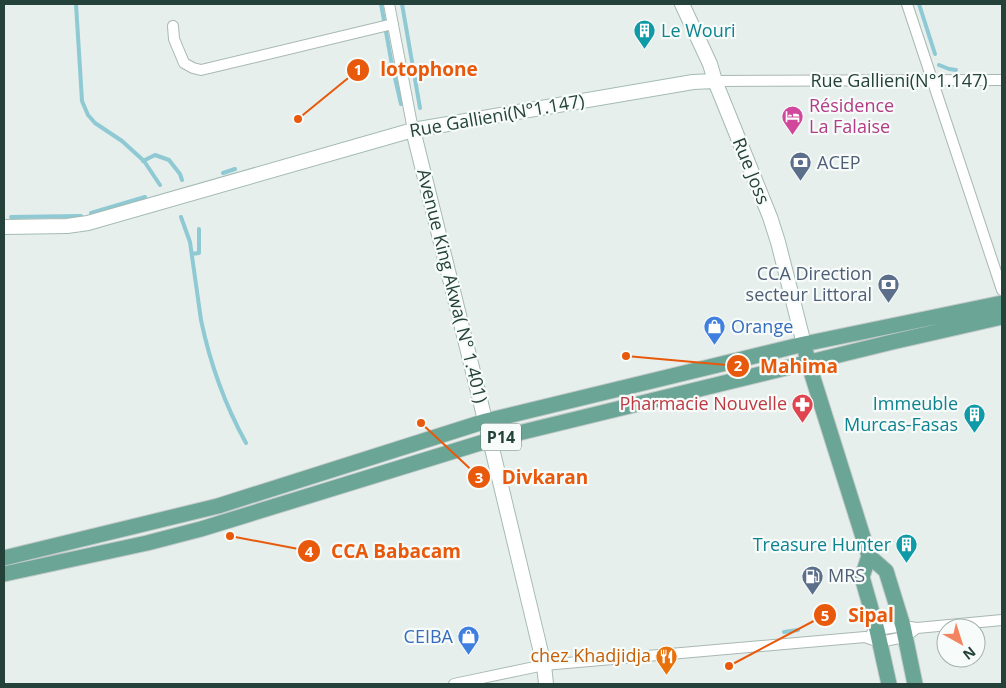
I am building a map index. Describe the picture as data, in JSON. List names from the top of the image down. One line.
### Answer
{"streets":{"main road":["Rue Gallieni(N°1.147)","Rue Joss","Avenue King Akwa( N° 1.401)","P14"]},"crossings":[["Rue Gallieni(N°1.147)","Rue Joss"],["Rue Gallieni(N°1.147)","Avenue King Akwa( N° 1.401)"],["Rue Joss","P14"],["Avenue King Akwa( N° 1.401)","P14"]],"places":{"building":["Le Wouri","Immeuble Murcas-Fasas","Treasure Hunter"],"other":["lotophone","Mahima","Divkaran","CCA Babacam","Sipal"],"hotel":["Résidence La Falaise"],"bank":["ACEP","CCA Direction secteur Littoral"],"shop":["Orange","CEIBA"],"pharmacy":["Pharmacie Nouvelle"],"fuel station":["MRS"],"restaurant":["chez Khadjidja"]},"north":"bottom right"}
